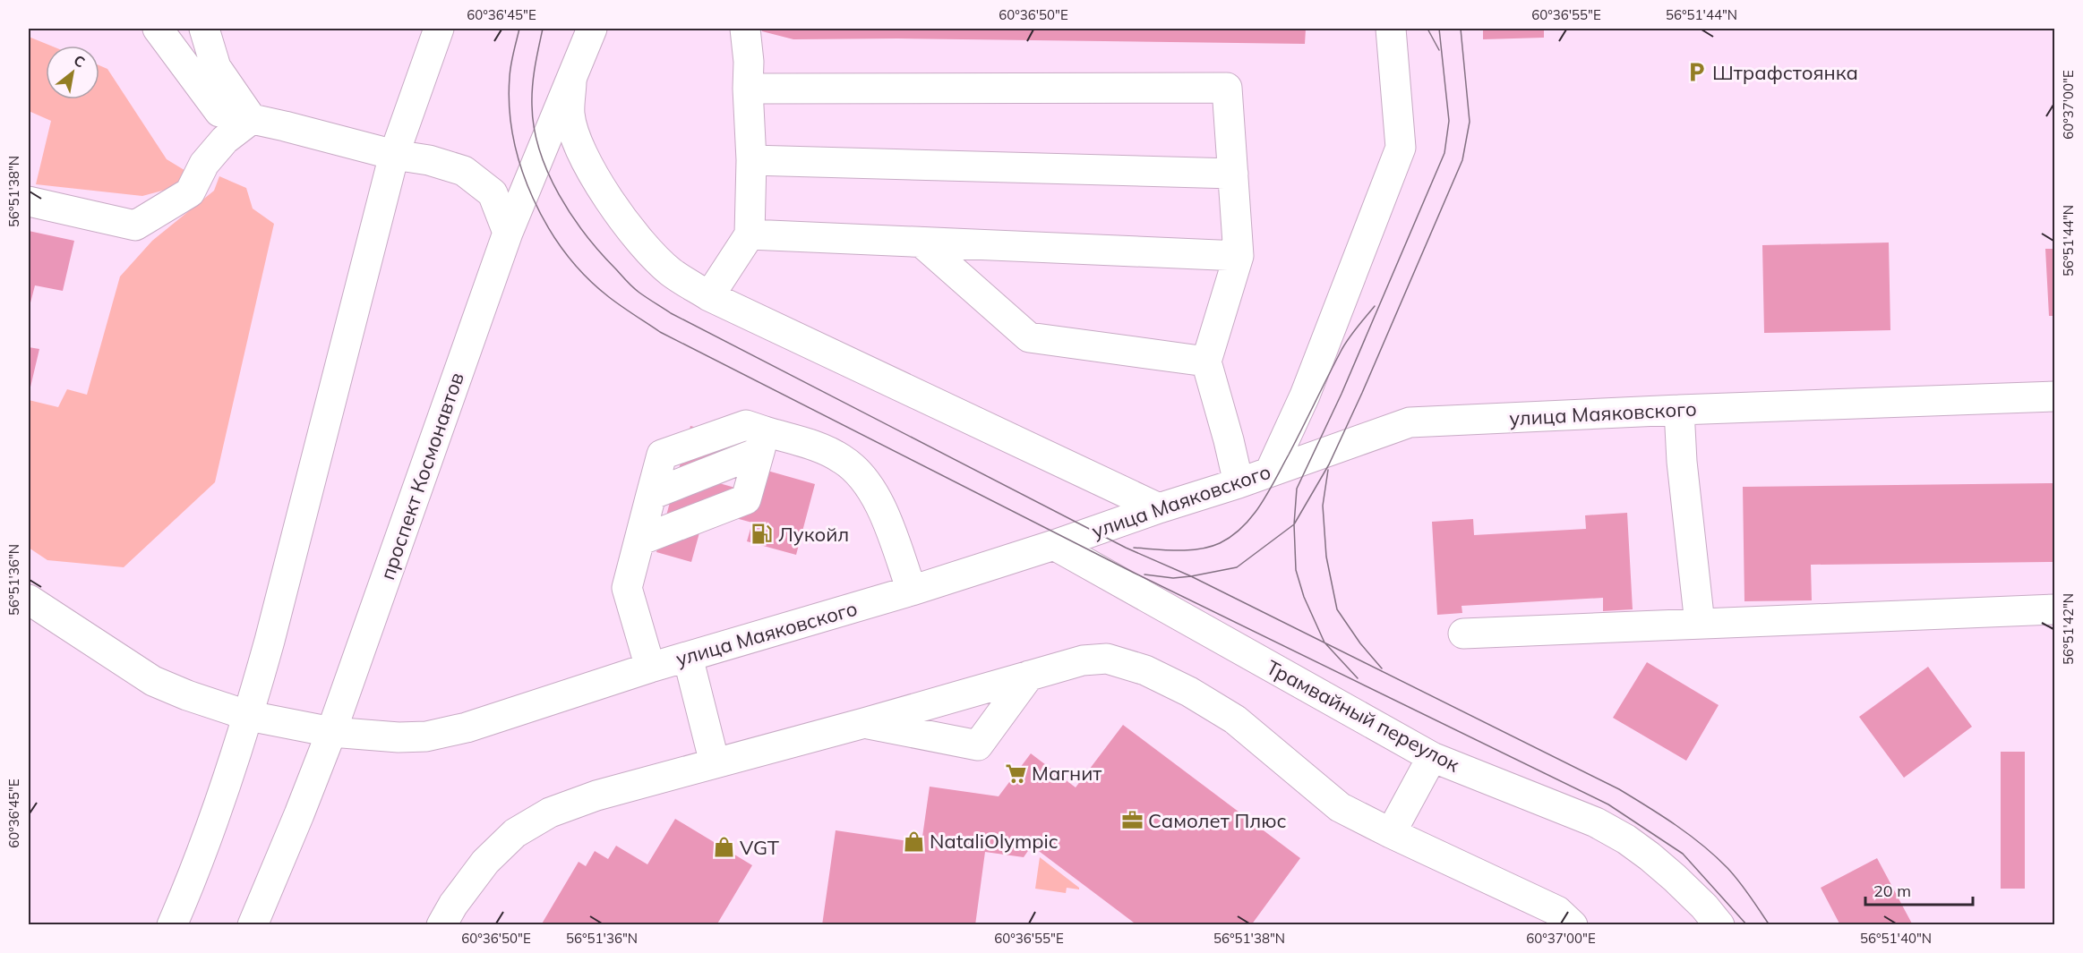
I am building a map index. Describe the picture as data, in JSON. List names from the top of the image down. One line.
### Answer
{"streets":{"street":["улица Маяковского","проспект Космонавтов","Трамвайный переулок"]},"crossings":[["улица Маяковского","проспект Космонавтов"],["улица Маяковского","Трамвайный переулок"]],"places":{"parking":["Штрафстоянка"],"fuel station":["Лукойл"],"supermarket":["Магнит"],"office":["Самолет Плюс"],"shop":["NataliOlympic","VGT"]},"scale_bar":"20 m","north":"top right","coordinates":["60°36'45\"E","60°36'50\"E","60°36'55\"E","56°51'44\"N","60°37'00\"E","56°51'38\"N","56°51'36\"N","56°51'42\"N","56°51'40\"N"]}
